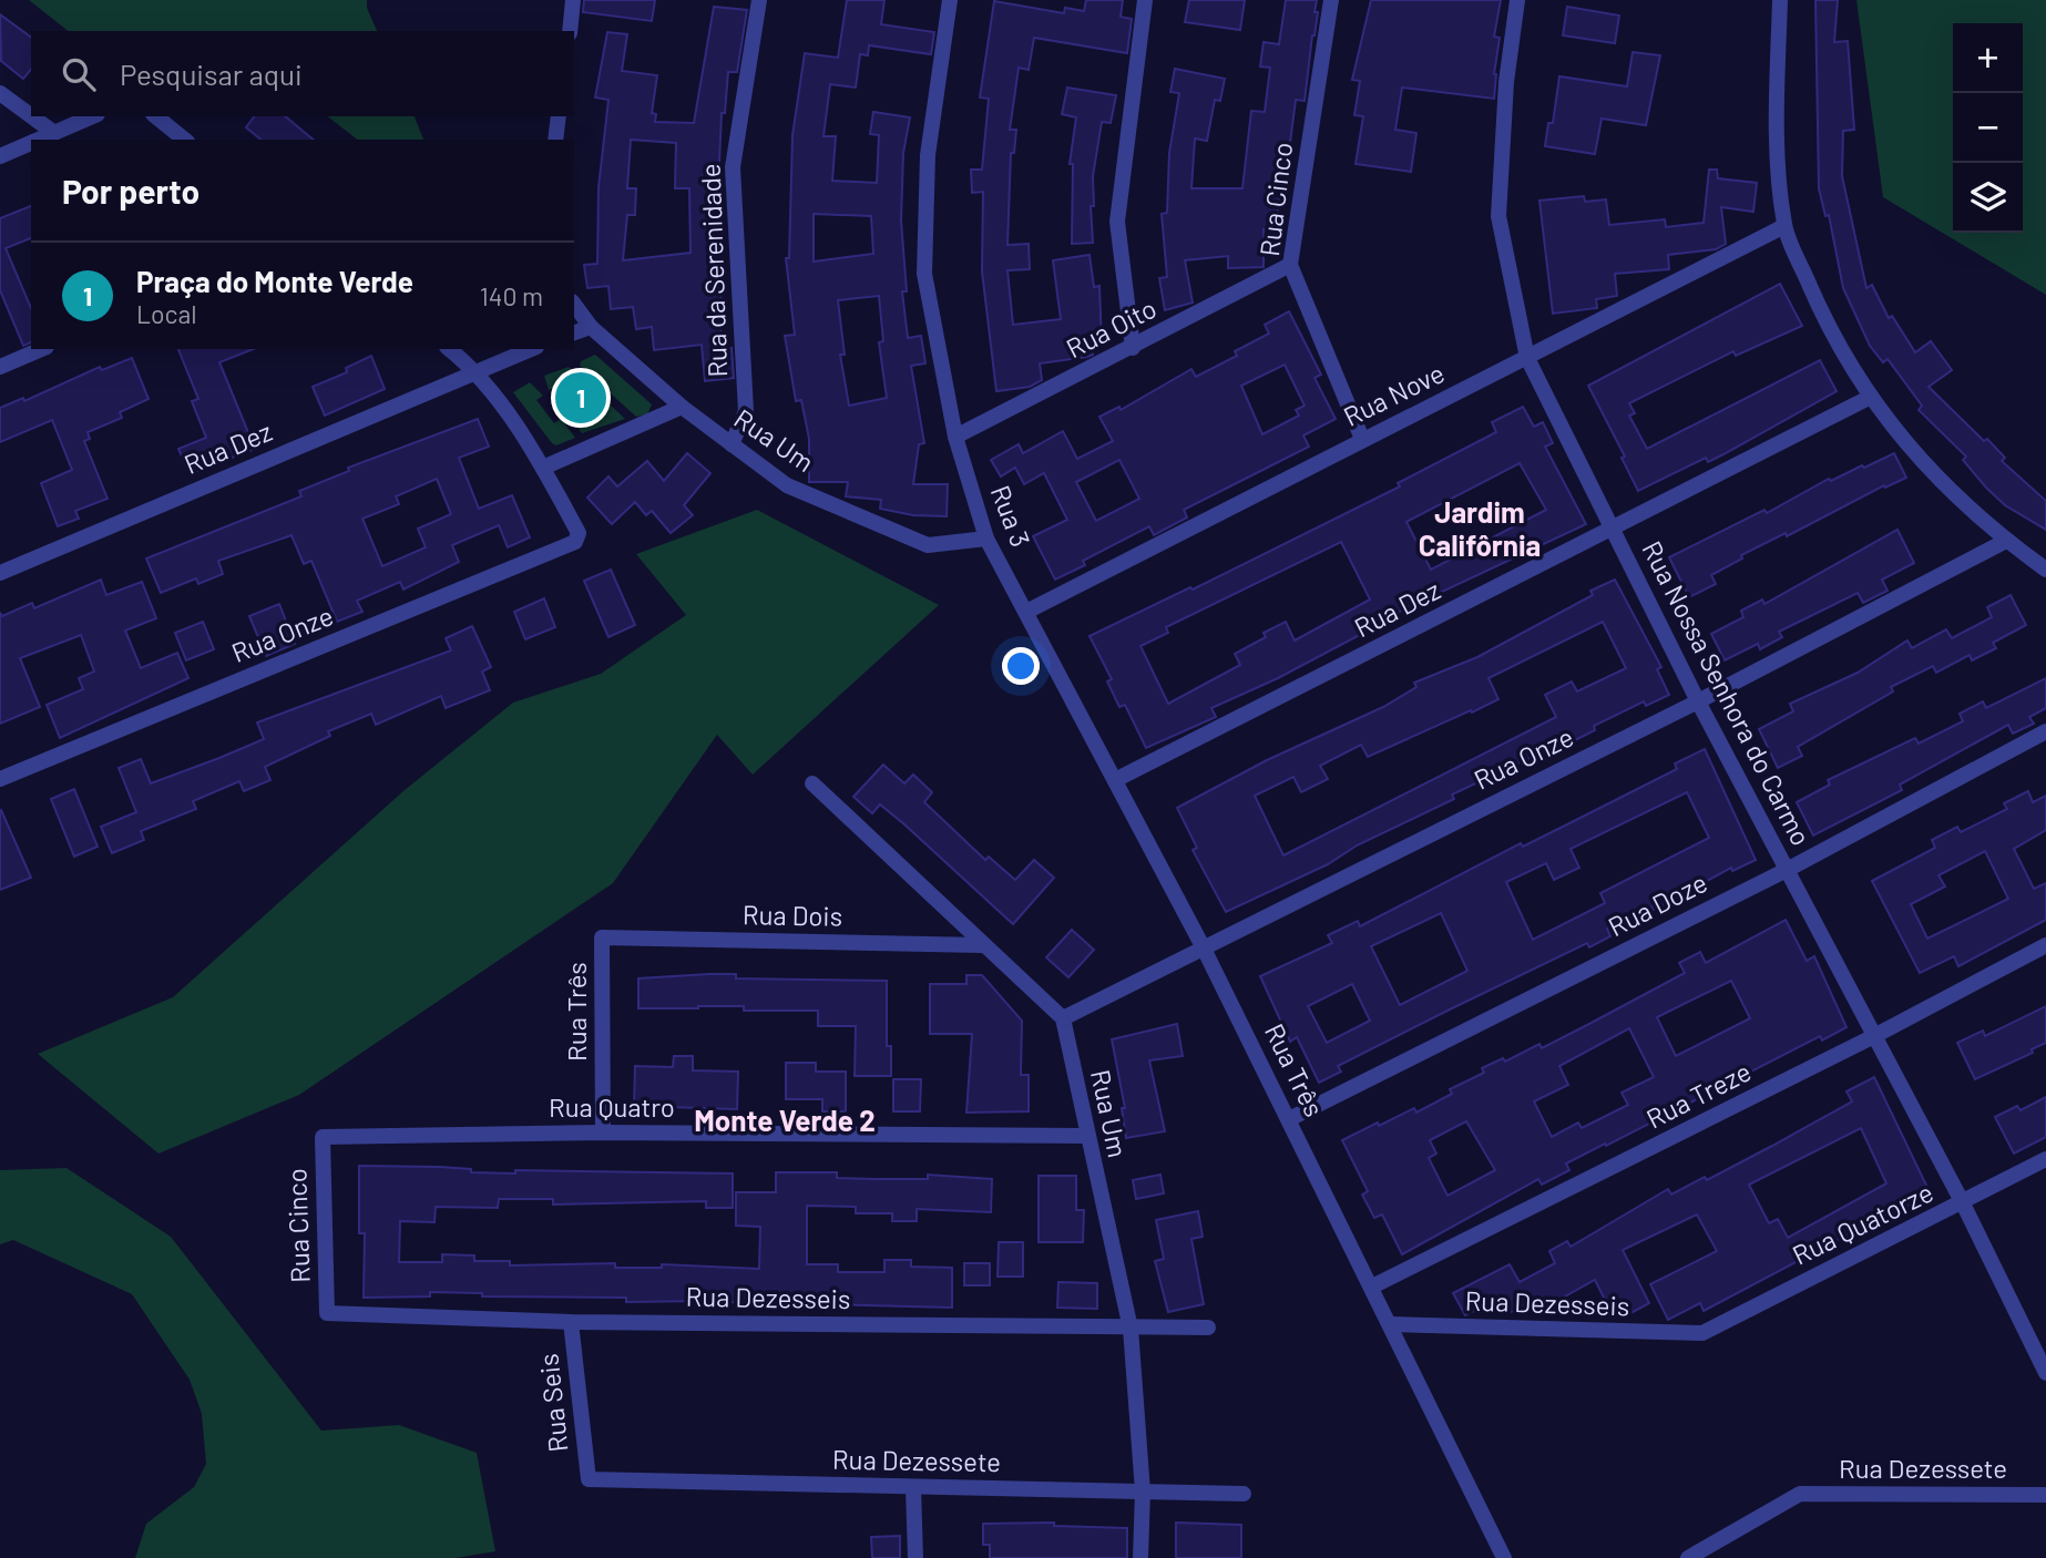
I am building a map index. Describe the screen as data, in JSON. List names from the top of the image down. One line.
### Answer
{"streets":{"street":["Rua Cinco","Rua da Serenidade","Rua Oito","Rua Nove","Rua Um","Rua Dez","Rua 3","Rua Onze","Rua Nossa Senhora do Carmo","Rua Doze","Rua Dois","Rua Três","Rua Treze","Rua Quatro","Rua Quatorze","Rua Dezesseis","Rua Seis","Rua Dezessete"]},"crossings":[["Rua Cinco","Rua Oito"],["Rua Cinco","Rua Nove"],["Rua Cinco","Rua Quatro"],["Rua Cinco","Rua Dezesseis"],["Rua da Serenidade","Rua Um"],["Rua Oito","Rua 3"],["Rua Nove","Rua 3"],["Rua Nove","Rua Nossa Senhora do Carmo"],["Rua Nove","Rua Três"],["Rua Um","Rua 3"],["Rua Um","Rua Onze"],["Rua Um","Rua Quatro"],["Rua Um","Rua Dezesseis"],["Rua Um","Rua Dezessete"],["Rua Dez","Rua Nossa Senhora do Carmo"],["Rua Dez","Rua Três"],["Rua 3","Rua Três"],["Rua Onze","Rua Nossa Senhora do Carmo"],["Rua Onze","Rua Três"],["Rua Nossa Senhora do Carmo","Rua Doze"],["Rua Nossa Senhora do Carmo","Rua Treze"],["Rua Nossa Senhora do Carmo","Rua Quatorze"],["Rua Doze","Rua Três"],["Rua Dois","Rua Três"],["Rua Três","Rua Treze"],["Rua Três","Rua Quatro"],["Rua Três","Rua Dezesseis"],["Rua Quatorze","Rua Dezesseis"],["Rua Dezesseis","Rua Seis"],["Rua Seis","Rua Dezessete"]],"districts":["Jardim Califôrnia","Monte Verde 2"],"page":{"map_buttons":["+","−"],"search":"Pesquisar aqui","heading":"Por perto","list":[{"mark":"1","name":"Praça do Monte Verde","note":"Local","value":"140 m"}],"pins":"1"}}
